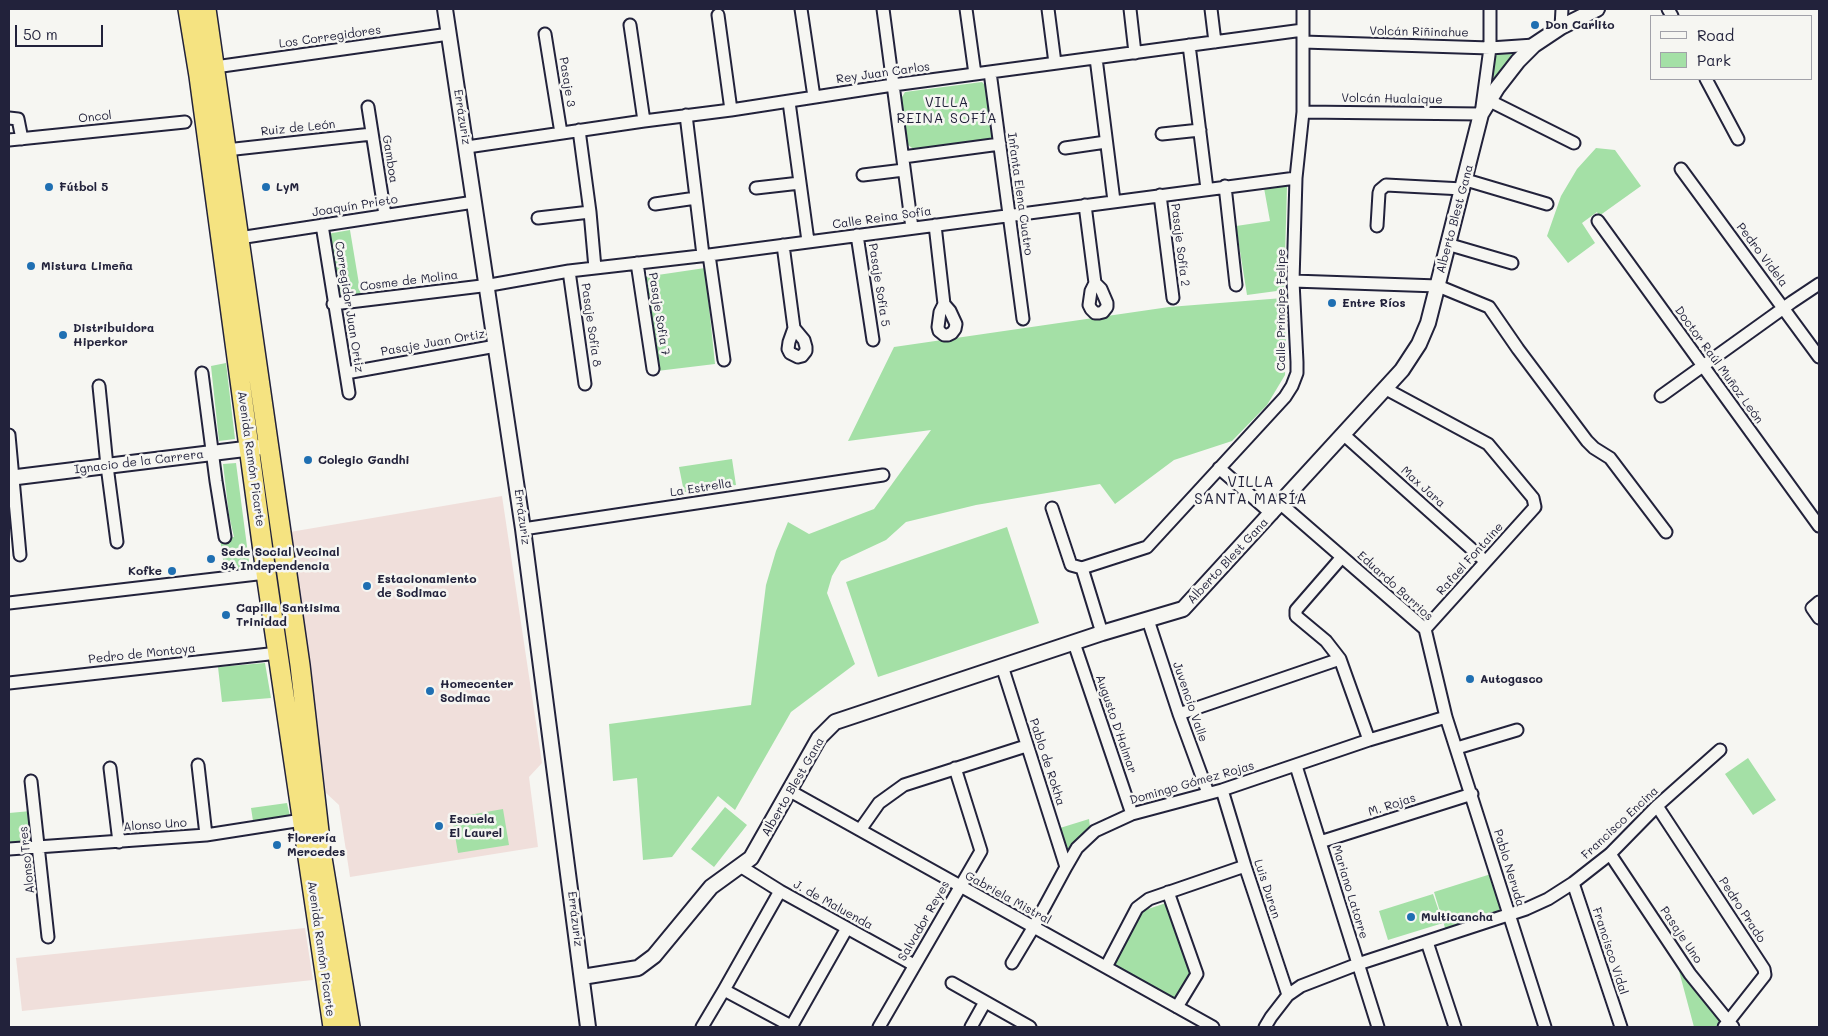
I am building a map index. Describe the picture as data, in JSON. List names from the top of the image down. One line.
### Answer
{"streets":{"highway":["Avenida Ramón Picarte"],"street":["Volcán Riñinahue","Los Corregidores","Rey Juan Carlos","Pasaje 3","Volcán Hualaique","Oncol","Errázuriz","Ruiz de León","Gamboa","Infanta Elena Cuatro","Joaquín Prieto","Calle Reina Sofía","Alberto Blest Gana","Pasaje Sofía 2","Pedro Videla","Cosme de Molina","Pasaje Sofía 5","Corregidor Juan Ortiz","Calle Príncipe Felipe","Pasaje Sofía 7","Pasaje Sofía 8","Pasaje Juan Ortiz","Doctor Raúl Muñoz León","Ignacio de la Carrera","Max Jara","La Estrella","Rafael Fontaine","Eduardo Barrios","Pedro de Montoya","Juvencio Valle","Augusto D'Halmar","Pablo de Rokha","Domingo Gómez Rojas","M. Rojas","Francisco Encina","Alonso Uno","Alonso Tres","Pablo Neruda","Luis Duran","Mariano Latorre","Gabriela Mistral","J. de Maluenda","Pedro Prado","Salvador Reyes","Pasaje Uno","Francisco Vidal"]},"crossings":[["Volcán Riñinahue","Alberto Blest Gana"],["Volcán Riñinahue","Calle Príncipe Felipe"],["Los Corregidores","Errázuriz"],["Los Corregidores","Avenida Ramón Picarte"],["Rey Juan Carlos","Pasaje 3"],["Rey Juan Carlos","Errázuriz"],["Rey Juan Carlos","Infanta Elena Cuatro"],["Rey Juan Carlos","Calle Príncipe Felipe"],["Volcán Hualaique","Alberto Blest Gana"],["Volcán Hualaique","Calle Príncipe Felipe"],["Errázuriz","Joaquín Prieto"],["Errázuriz","Calle Reina Sofía"],["Errázuriz","Alberto Blest Gana"],["Errázuriz","Cosme de Molina"],["Errázuriz","Pasaje Juan Ortiz"],["Errázuriz","La Estrella"],["Ruiz de León","Gamboa"],["Ruiz de León","Avenida Ramón Picarte"],["Gamboa","Joaquín Prieto"],["Infanta Elena Cuatro","Calle Reina Sofía"],["Joaquín Prieto","Corregidor Juan Ortiz"],["Joaquín Prieto","Avenida Ramón Picarte"],["Calle Reina Sofía","Pasaje Sofía 2"],["Calle Reina Sofía","Cosme de Molina"],["Calle Reina Sofía","Pasaje Sofía 5"],["Calle Reina Sofía","Calle Príncipe Felipe"],["Calle Reina Sofía","Pasaje Sofía 7"],["Calle Reina Sofía","Pasaje Sofía 8"],["Alberto Blest Gana","Max Jara"],["Alberto Blest Gana","Rafael Fontaine"],["Alberto Blest Gana","Eduardo Barrios"],["Alberto Blest Gana","Juvencio Valle"],["Alberto Blest Gana","Augusto D'Halmar"],["Alberto Blest Gana","Pablo de Rokha"],["Alberto Blest Gana","Gabriela Mistral"],["Alberto Blest Gana","J. de Maluenda"],["Cosme de Molina","Corregidor Juan Ortiz"],["Corregidor Juan Ortiz","Pasaje Juan Ortiz"],["Calle Príncipe Felipe","Eduardo Barrios"],["Avenida Ramón Picarte","Ignacio de la Carrera"],["Avenida Ramón Picarte","Pedro de Montoya"],["Avenida Ramón Picarte","Alonso Uno"],["Max Jara","Rafael Fontaine"],["Rafael Fontaine","Eduardo Barrios"],["Eduardo Barrios","Domingo Gómez Rojas"],["Eduardo Barrios","Pablo Neruda"],["Juvencio Valle","Domingo Gómez Rojas"],["Augusto D'Halmar","Domingo Gómez Rojas"],["Pablo de Rokha","Domingo Gómez Rojas"],["Domingo Gómez Rojas","Pablo Neruda"],["Domingo Gómez Rojas","Luis Duran"],["Domingo Gómez Rojas","Mariano Latorre"],["Domingo Gómez Rojas","Gabriela Mistral"],["M. Rojas","Pablo Neruda"],["M. Rojas","Mariano Latorre"],["Francisco Encina","Pablo Neruda"],["Francisco Encina","Luis Duran"],["Francisco Encina","Mariano Latorre"],["Francisco Encina","Pedro Prado"],["Francisco Encina","Pasaje Uno"],["Francisco Encina","Francisco Vidal"],["Alonso Uno","Alonso Tres"],["Gabriela Mistral","Salvador Reyes"],["J. de Maluenda","Salvador Reyes"],["Pedro Prado","Pasaje Uno"]],"districts":["VILLA REINA SOFÍA","VILLA SANTA MARÍA"],"places":["Don Carlito","Fútbol 5","LyM","Mistura Limeña","Entre Ríos","Distribuidora Hiperkor","Colegio Gandhi","Sede Social Vecinal 34 Independencia","Kofke","Estacionamiento de Sodimac","Capilla Santisima Trinidad","Autogasco","Homecenter Sodimac","Escuela El Laurel","Florería Mercedes","Multicancha"],"legend":["Road","Park"],"scale_bar":"50 m"}
